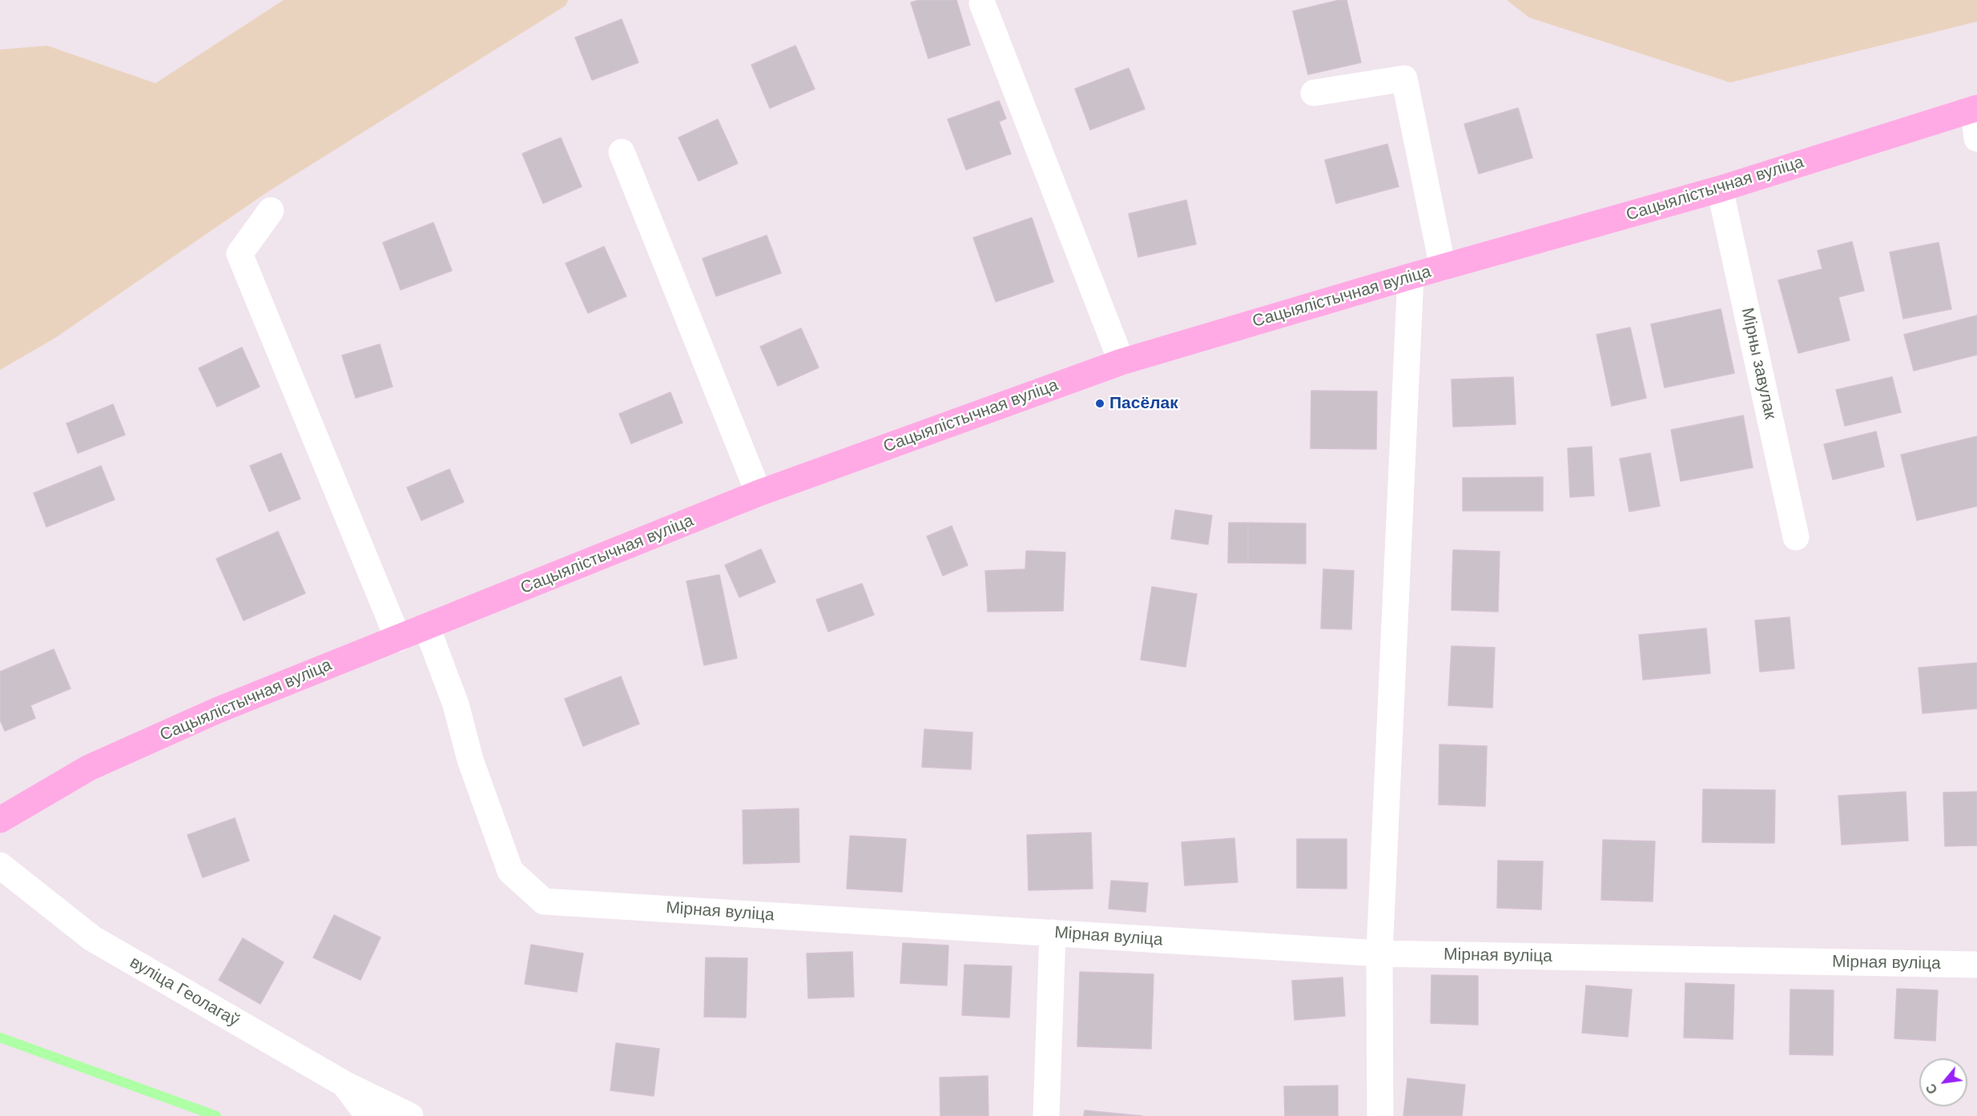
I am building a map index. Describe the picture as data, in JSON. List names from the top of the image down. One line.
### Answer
{"streets":{"main road":["Сацыялістычная вуліца"],"street":["Мірны завулак","Мірная вуліца","вуліца Геолагаў"]},"crossings":[["Сацыялістычная вуліца","Мірны завулак"],["Сацыялістычная вуліца","Мірная вуліца"]],"places":["Пасёлак"],"north":"bottom left"}
